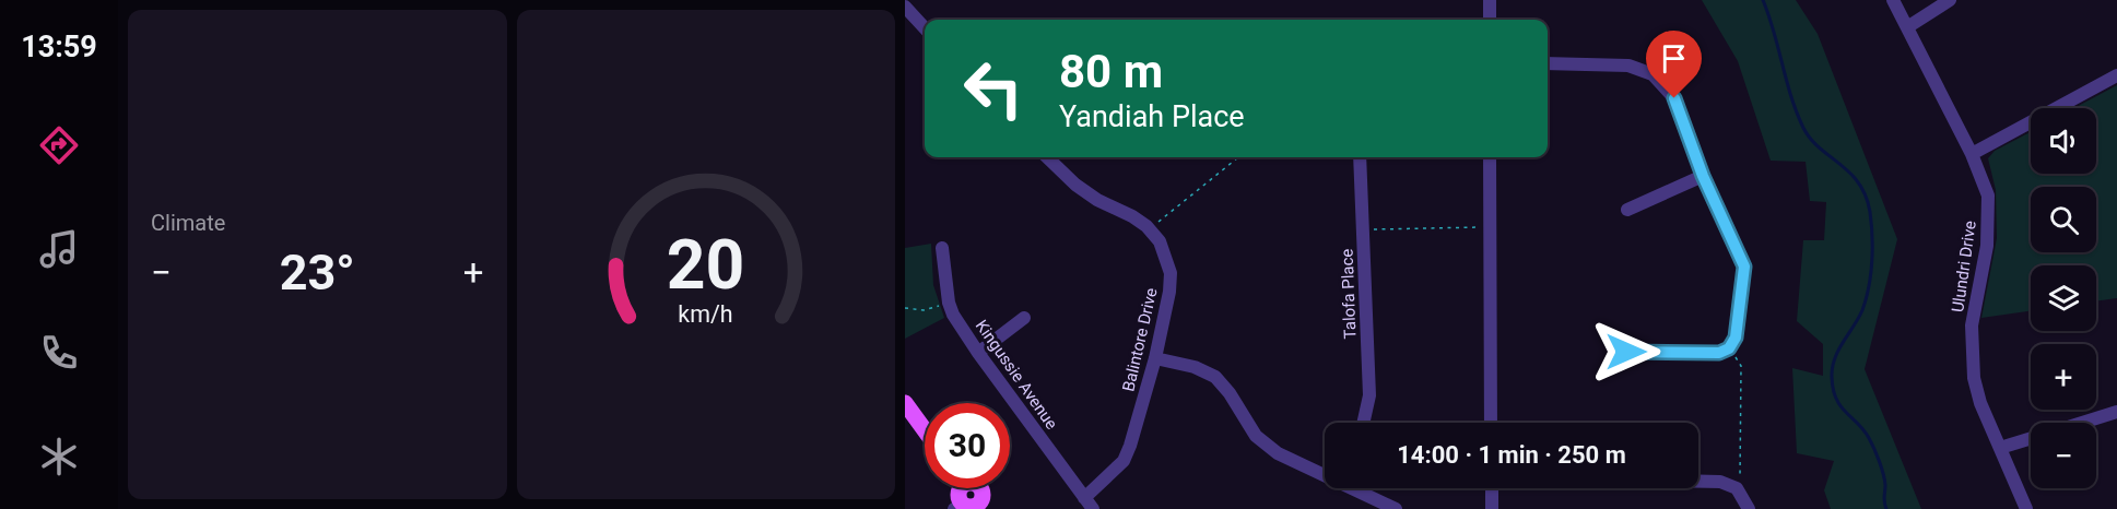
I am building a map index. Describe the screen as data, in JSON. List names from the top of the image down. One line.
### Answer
{"streets":{"street":["Ulundri Drive","Talofa Place","Balintore Drive","Kingussie Avenue"]},"crossings":[["Balintore Drive","Kingussie Avenue"]],"page":{"tabs":"13:59","tile":"Climate","turn":["80 m","Yandiah Place"],"map_buttons":["+","−"],"heat":["−","23°","+"],"limit":"30","trip":"14:00 · 1 min · 250 m","gauge":["20","km/h"]}}
